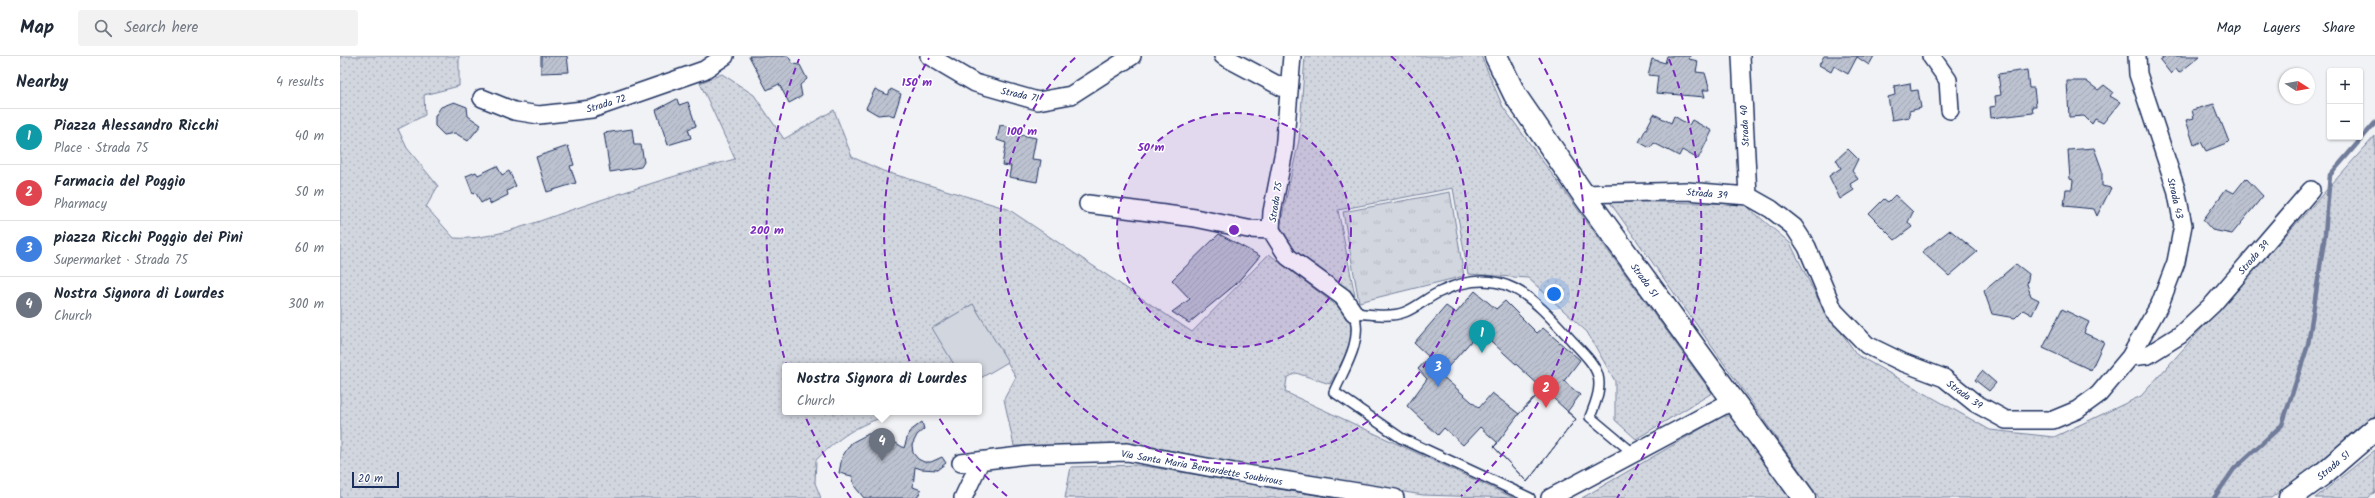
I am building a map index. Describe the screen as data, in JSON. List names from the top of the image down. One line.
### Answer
{"streets":{"street":["Strada 71","Strada 72","Strada 40","Strada 39","Strada 43","Strada 75","Strada 51","Via Santa Maria Bernardette Soubirous"]},"crossings":[["Strada 40","Strada 39"],["Strada 39","Strada 43"],["Strada 39","Strada 51"]],"scale_bar":"20 m","north":"right","page":{"header":"Map","search":"Search here","nav":["Map","Layers","Share"],"heading":["Nearby","4 results"],"map_buttons":["+","−"],"list":[{"mark":"1","name":"Piazza Alessandro Ricchi","note":"Place · Strada 75","value":"40 m"},{"mark":"2","name":"Farmacia del Poggio","note":"Pharmacy","value":"50 m"},{"mark":"3","name":"piazza Ricchi Poggio dei Pini","note":"Supermarket · Strada 75","value":"60 m"},{"mark":"4","name":"Nostra Signora di Lourdes","note":"Church","value":"300 m"}],"pins":["1","3","2","4"],"popup":["Nostra Signora di Lourdes","Church"],"scale":"20 m"},"rings":["150 m","100 m","50 m","200 m"]}
